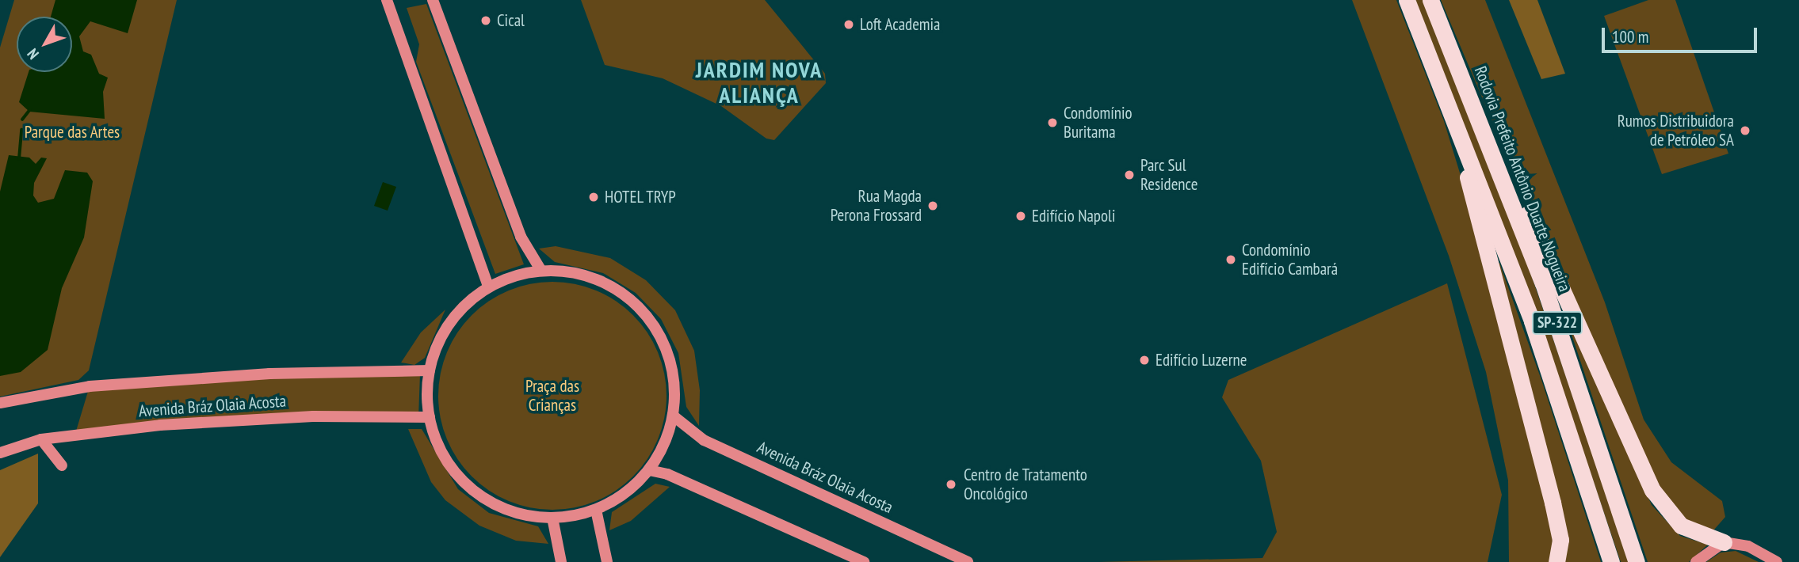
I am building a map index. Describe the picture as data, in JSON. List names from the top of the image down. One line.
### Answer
{"streets":{"highway":["Rodovia Prefeito Antônio Duarte Nogueira","SP-322"],"main road":["Avenida Bráz Olaia Acosta"]},"districts":["JARDIM NOVA ALIANÇA"],"parks":["Parque das Artes","Praça das Crianças"],"places":["Cical","Loft Academia","Condomínio Buritama","Rumos Distribuidora de Petróleo SA","Parc Sul Residence","HOTEL TRYP","Rua Magda Perona Frossard","Edifício Napoli","Condomínio Edifício Cambará","Edifício Luzerne","Centro de Tratamento Oncológico"],"scale_bar":"100 m","north":"bottom left"}
